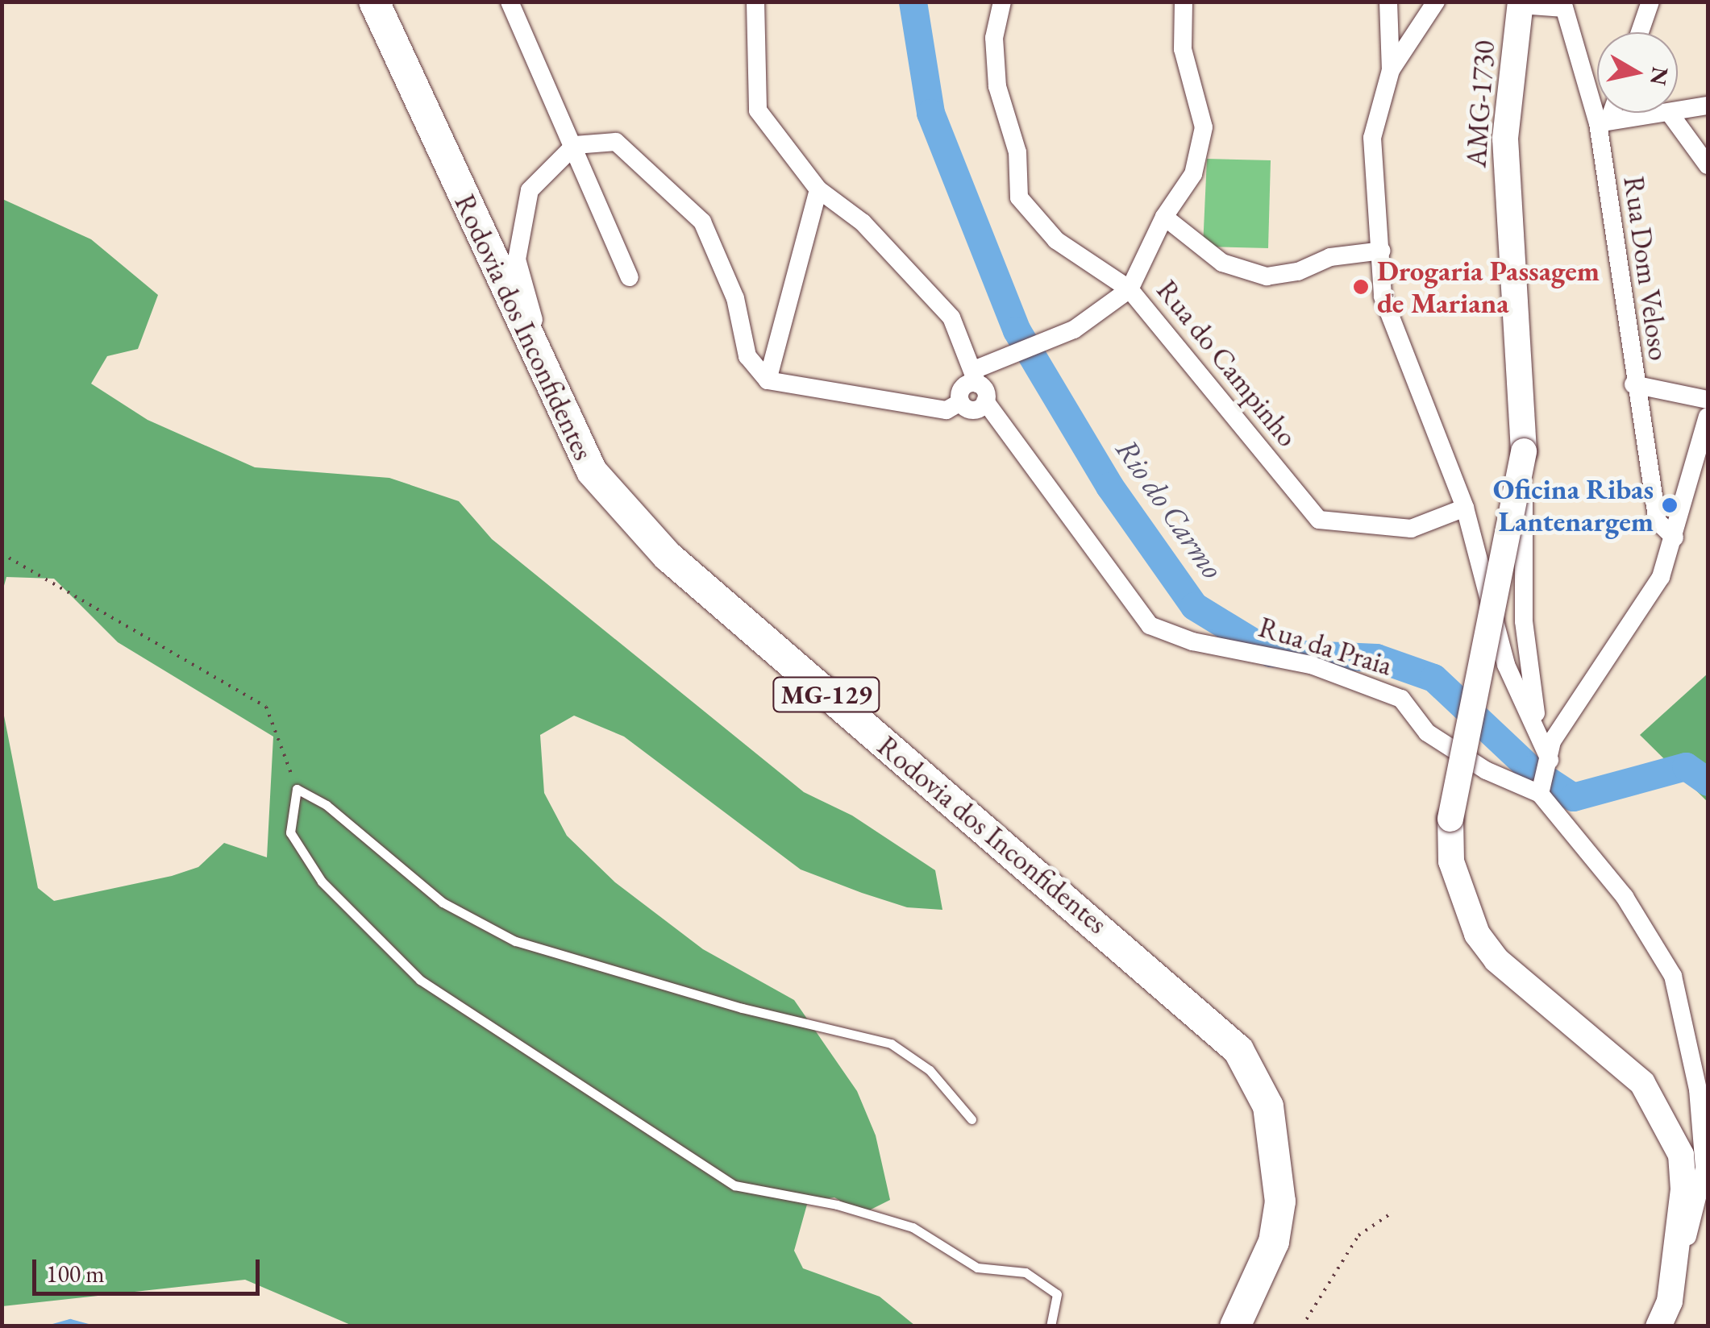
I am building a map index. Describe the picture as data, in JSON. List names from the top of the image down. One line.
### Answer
{"streets":{"main road":["AMG-1730","Rodovia dos Inconfidentes","MG-129"],"street":["Rua Dom Veloso","Rua do Campinho","Rua da Praia"]},"water":["Rio do Carmo"],"places":["Drogaria Passagem de Mariana","Oficina Ribas Lantenargem"],"scale_bar":"100 m","north":"right"}
